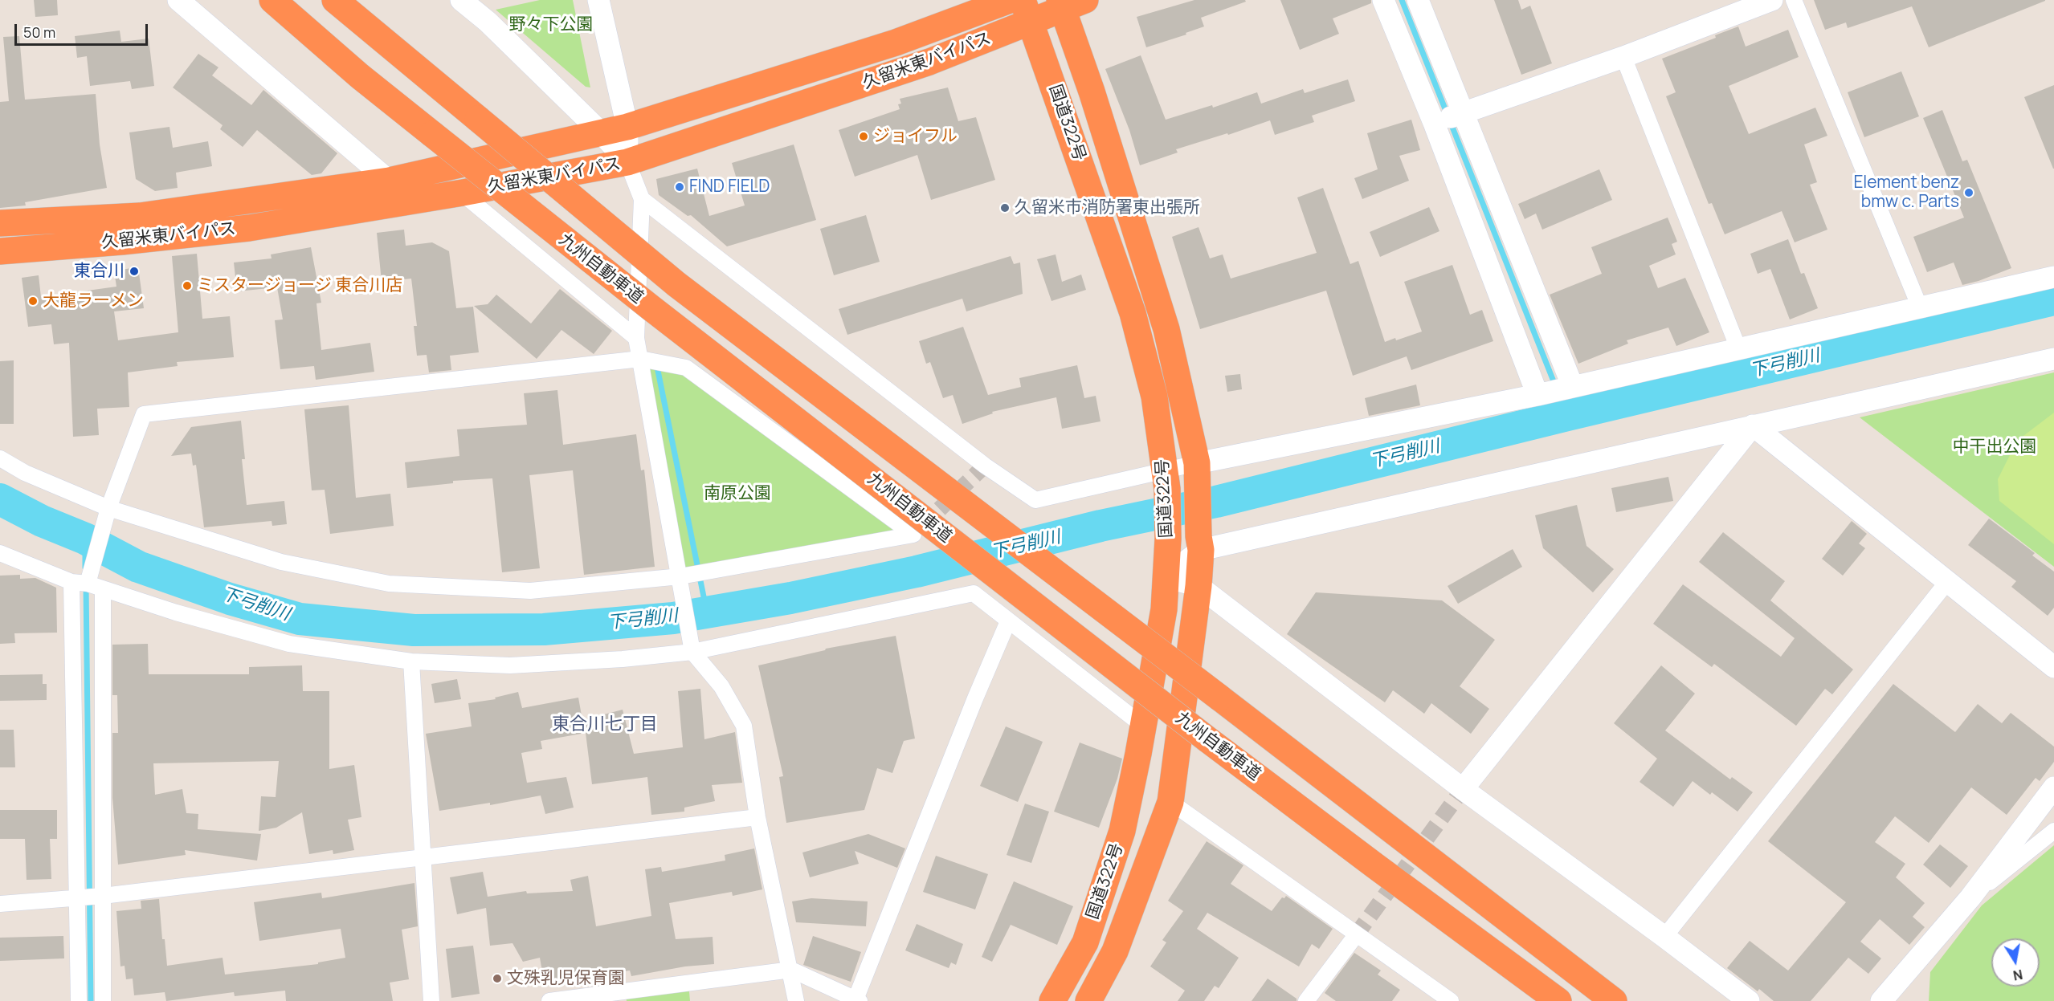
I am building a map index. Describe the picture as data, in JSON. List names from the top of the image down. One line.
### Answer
{"streets":{"highway":["久留米東バイパス","国道322号","九州自動車道"]},"crossings":[["久留米東バイパス","国道322号"]],"districts":["東合川七丁目"],"water":["下弓削川"],"parks":["野々下公園","中干出公園","南原公園"],"places":["ジョイフル","FIND FIELD","Element benz bmw c. Parts","久留米市消防署東出張所","東合川","ミスタージョージ 東合川店","大龍ラーメン","文殊乳児保育園"],"scale_bar":"50 m","north":"bottom"}
